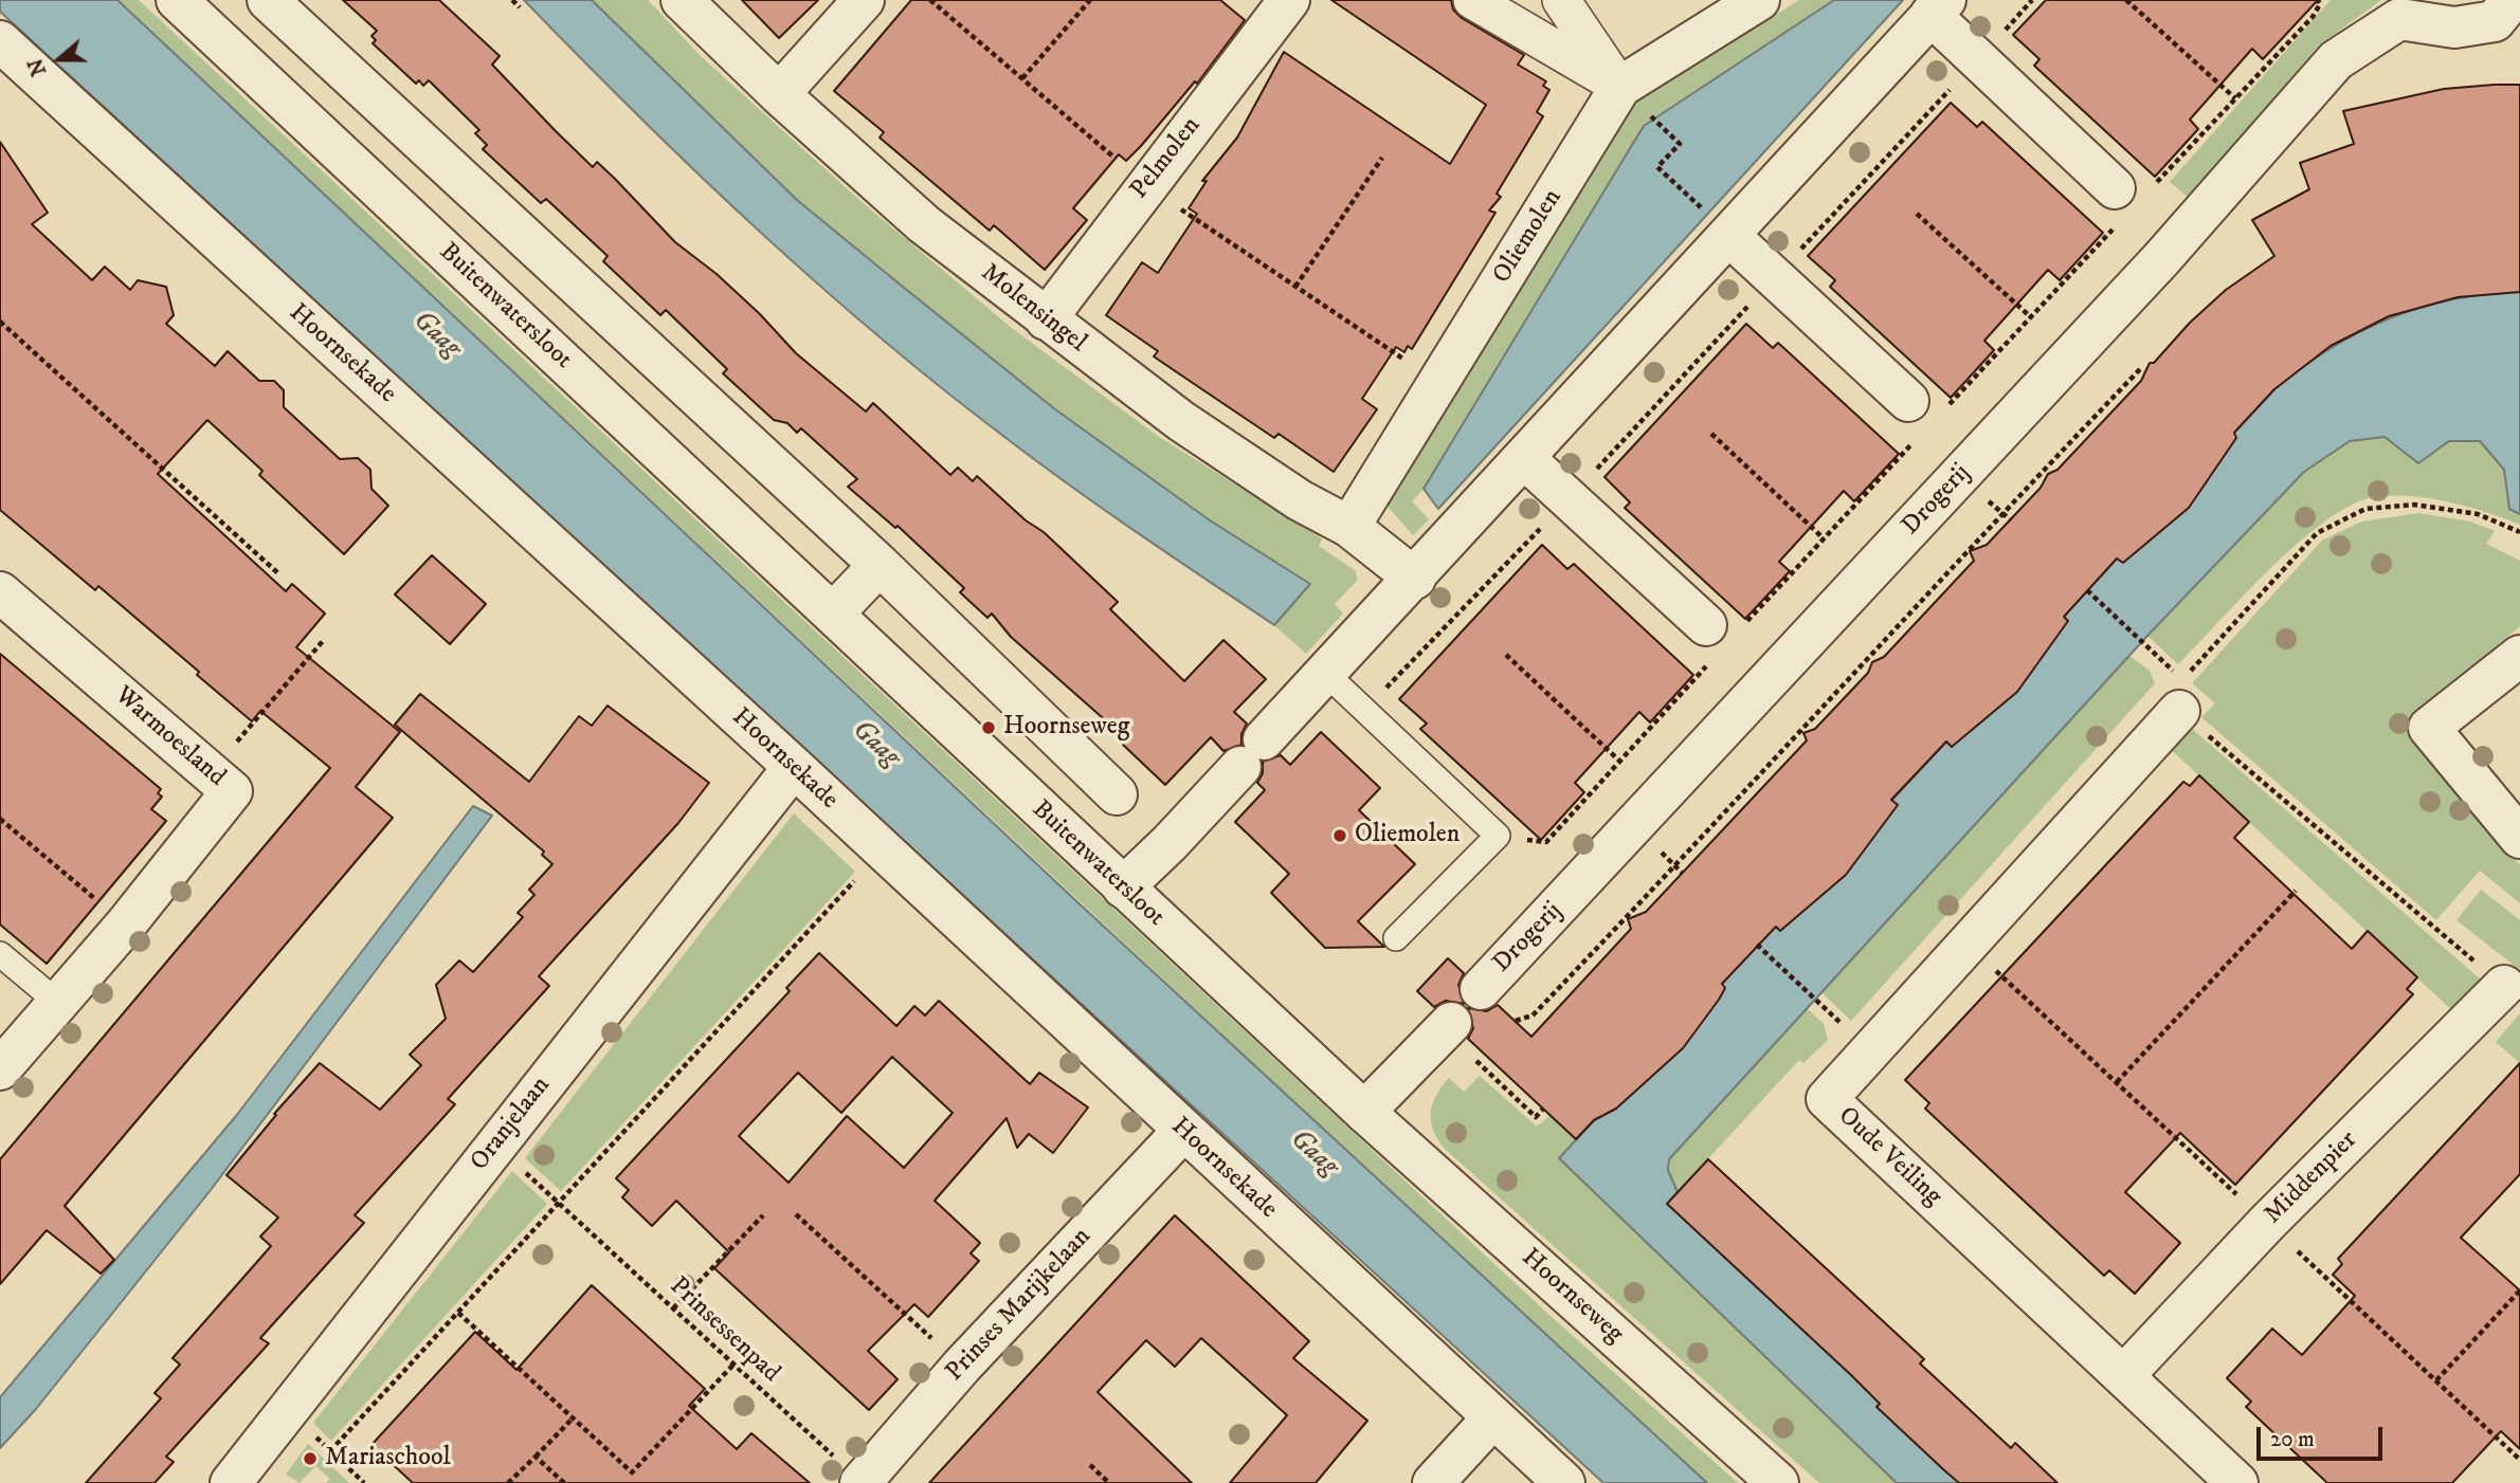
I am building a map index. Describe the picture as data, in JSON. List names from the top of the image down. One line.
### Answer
{"streets":{"street":["Pelmolen","Oliemolen","Buitenwatersloot","Molensingel","Hoornsekade","Drogerij","Warmoesland","Oranjelaan","Oude Veiling","Middenpier","Hoornseweg","Prinses Marijkelaan"],"path":["Prinsessenpad"]},"crossings":[["Pelmolen","Molensingel"],["Oliemolen","Molensingel"],["Buitenwatersloot","Hoornseweg"],["Hoornsekade","Oranjelaan"],["Hoornsekade","Prinses Marijkelaan"],["Oude Veiling","Middenpier"],["Prinses Marijkelaan","Prinsessenpad"]],"water":["Gaag"],"places":["Hoornseweg","Oliemolen","Mariaschool"],"scale_bar":"20 m","north":"left"}
